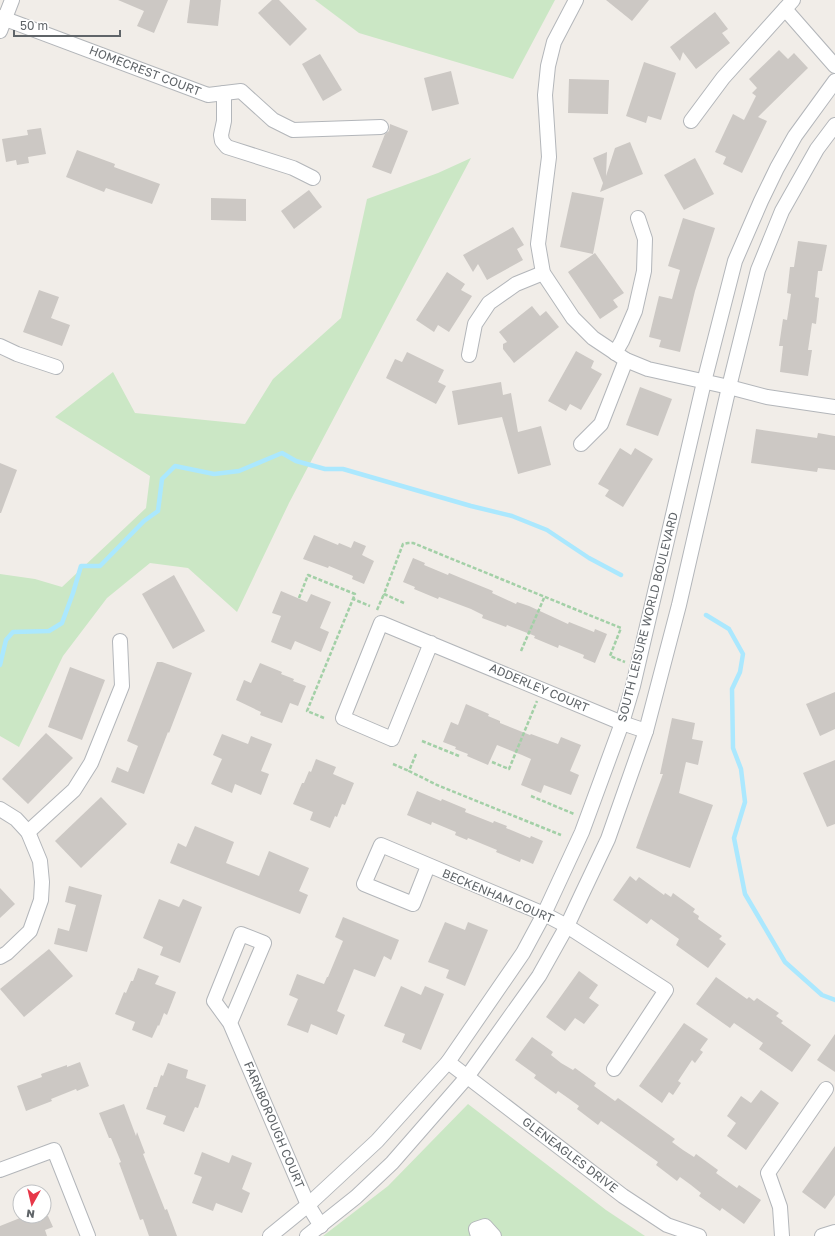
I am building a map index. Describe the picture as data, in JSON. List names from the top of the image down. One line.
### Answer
{"streets":{"street":["HOMECREST COURT","SOUTH LEISURE WORLD BOULEVARD","ADDERLEY COURT","BECKENHAM COURT","FARNBOROUGH COURT","GLENEAGLES DRIVE"]},"crossings":[["SOUTH LEISURE WORLD BOULEVARD","ADDERLEY COURT"],["SOUTH LEISURE WORLD BOULEVARD","BECKENHAM COURT"],["SOUTH LEISURE WORLD BOULEVARD","FARNBOROUGH COURT"],["SOUTH LEISURE WORLD BOULEVARD","GLENEAGLES DRIVE"]],"scale_bar":"50 m","north":"bottom"}
